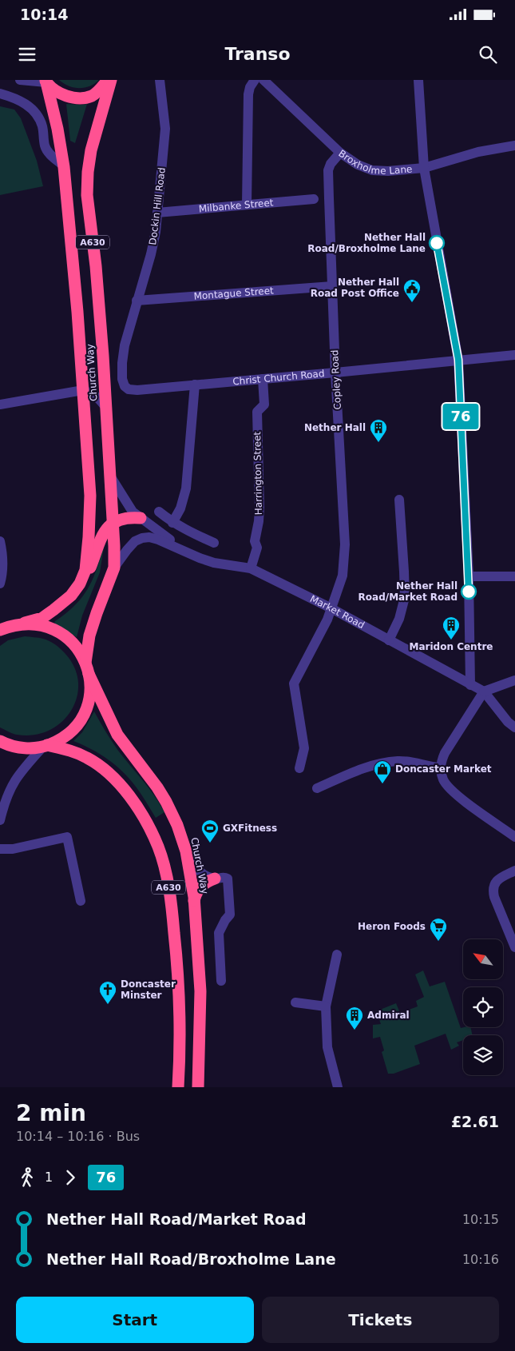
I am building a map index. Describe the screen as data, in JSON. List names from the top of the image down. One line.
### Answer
{"streets":{"highway":["A630","Church Way"],"street":["Broxholme Lane","Milbanke Street","Dockin Hill Road","Montague Street","Christ Church Road","Copley Road","Harrington Street","Market Road"]},"crossings":[["Broxholme Lane","Copley Road"],["Milbanke Street","Dockin Hill Road"],["Dockin Hill Road","Montague Street"],["Dockin Hill Road","Christ Church Road"],["Montague Street","Copley Road"],["Church Way","Market Road"],["Christ Church Road","Copley Road"],["Christ Church Road","Harrington Street"],["Copley Road","Market Road"],["Harrington Street","Market Road"]],"places":{"other":["Nether Hall Road/Broxholme Lane","Nether Hall Road/Market Road"],"public building":["Nether Hall Road Post Office"],"building":["Nether Hall","Maridon Centre","Admiral"],"shop":["Doncaster Market"],"sports":["GXFitness"],"supermarket":["Heron Foods"],"church":["Doncaster Minster"]},"lines":["bus line 76"],"north":"top left","page":{"status":"10:14","header":"Transo","on_map":"76","heading":["2 min","10:14 – 10:16 · Bus","£2.61"],"legs":["1","76"],"list":[{"name":"Nether Hall Road/Market Road","value":"10:15"},{"name":"Nether Hall Road/Broxholme Lane","value":"10:16"}],"buttons":["Start","Tickets"]}}
